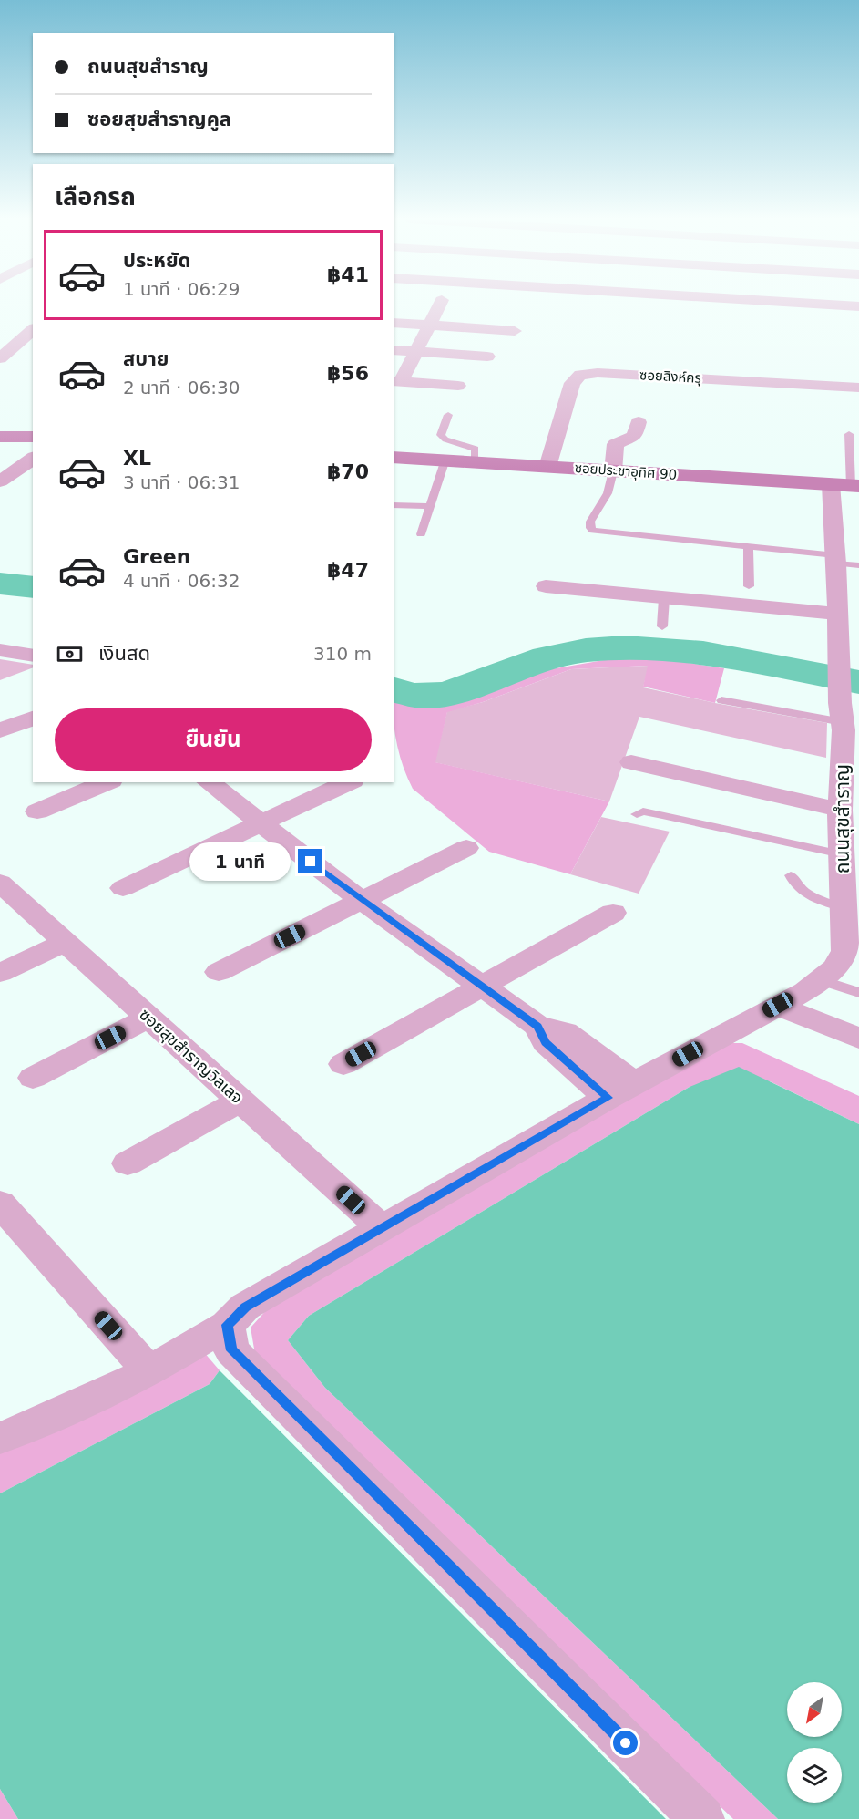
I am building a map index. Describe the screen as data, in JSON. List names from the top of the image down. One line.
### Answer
{"streets":{"street":["ซอยสิงห์ครุ","ซอยประชาอุทิศ 90","ถนนสุขสำราญ","ซอยสุขสำราญวิลเลจ"]},"crossings":[["ซอยสิงห์ครุ","ซอยประชาอุทิศ 90"],["ซอยประชาอุทิศ 90","ถนนสุขสำราญ"],["ถนนสุขสำราญ","ซอยสุขสำราญวิลเลจ"]],"north":"bottom left","page":{"banner":["ถนนสุขสำราญ","ซอยสุขสำราญคูล"],"heading":"เลือกรถ","list":[{"name":"ประหยัด","note":"1 นาที · 06:29","value":"฿41"},{"name":"สบาย","note":"2 นาที · 06:30","value":"฿56"},{"name":"XL","note":"3 นาที · 06:31","value":"฿70"},{"name":"Green","note":"4 นาที · 06:32","value":"฿47"}],"pay":["เงินสด","310 m"],"buttons":"ยืนยัน","bubble":"1 นาที"}}
